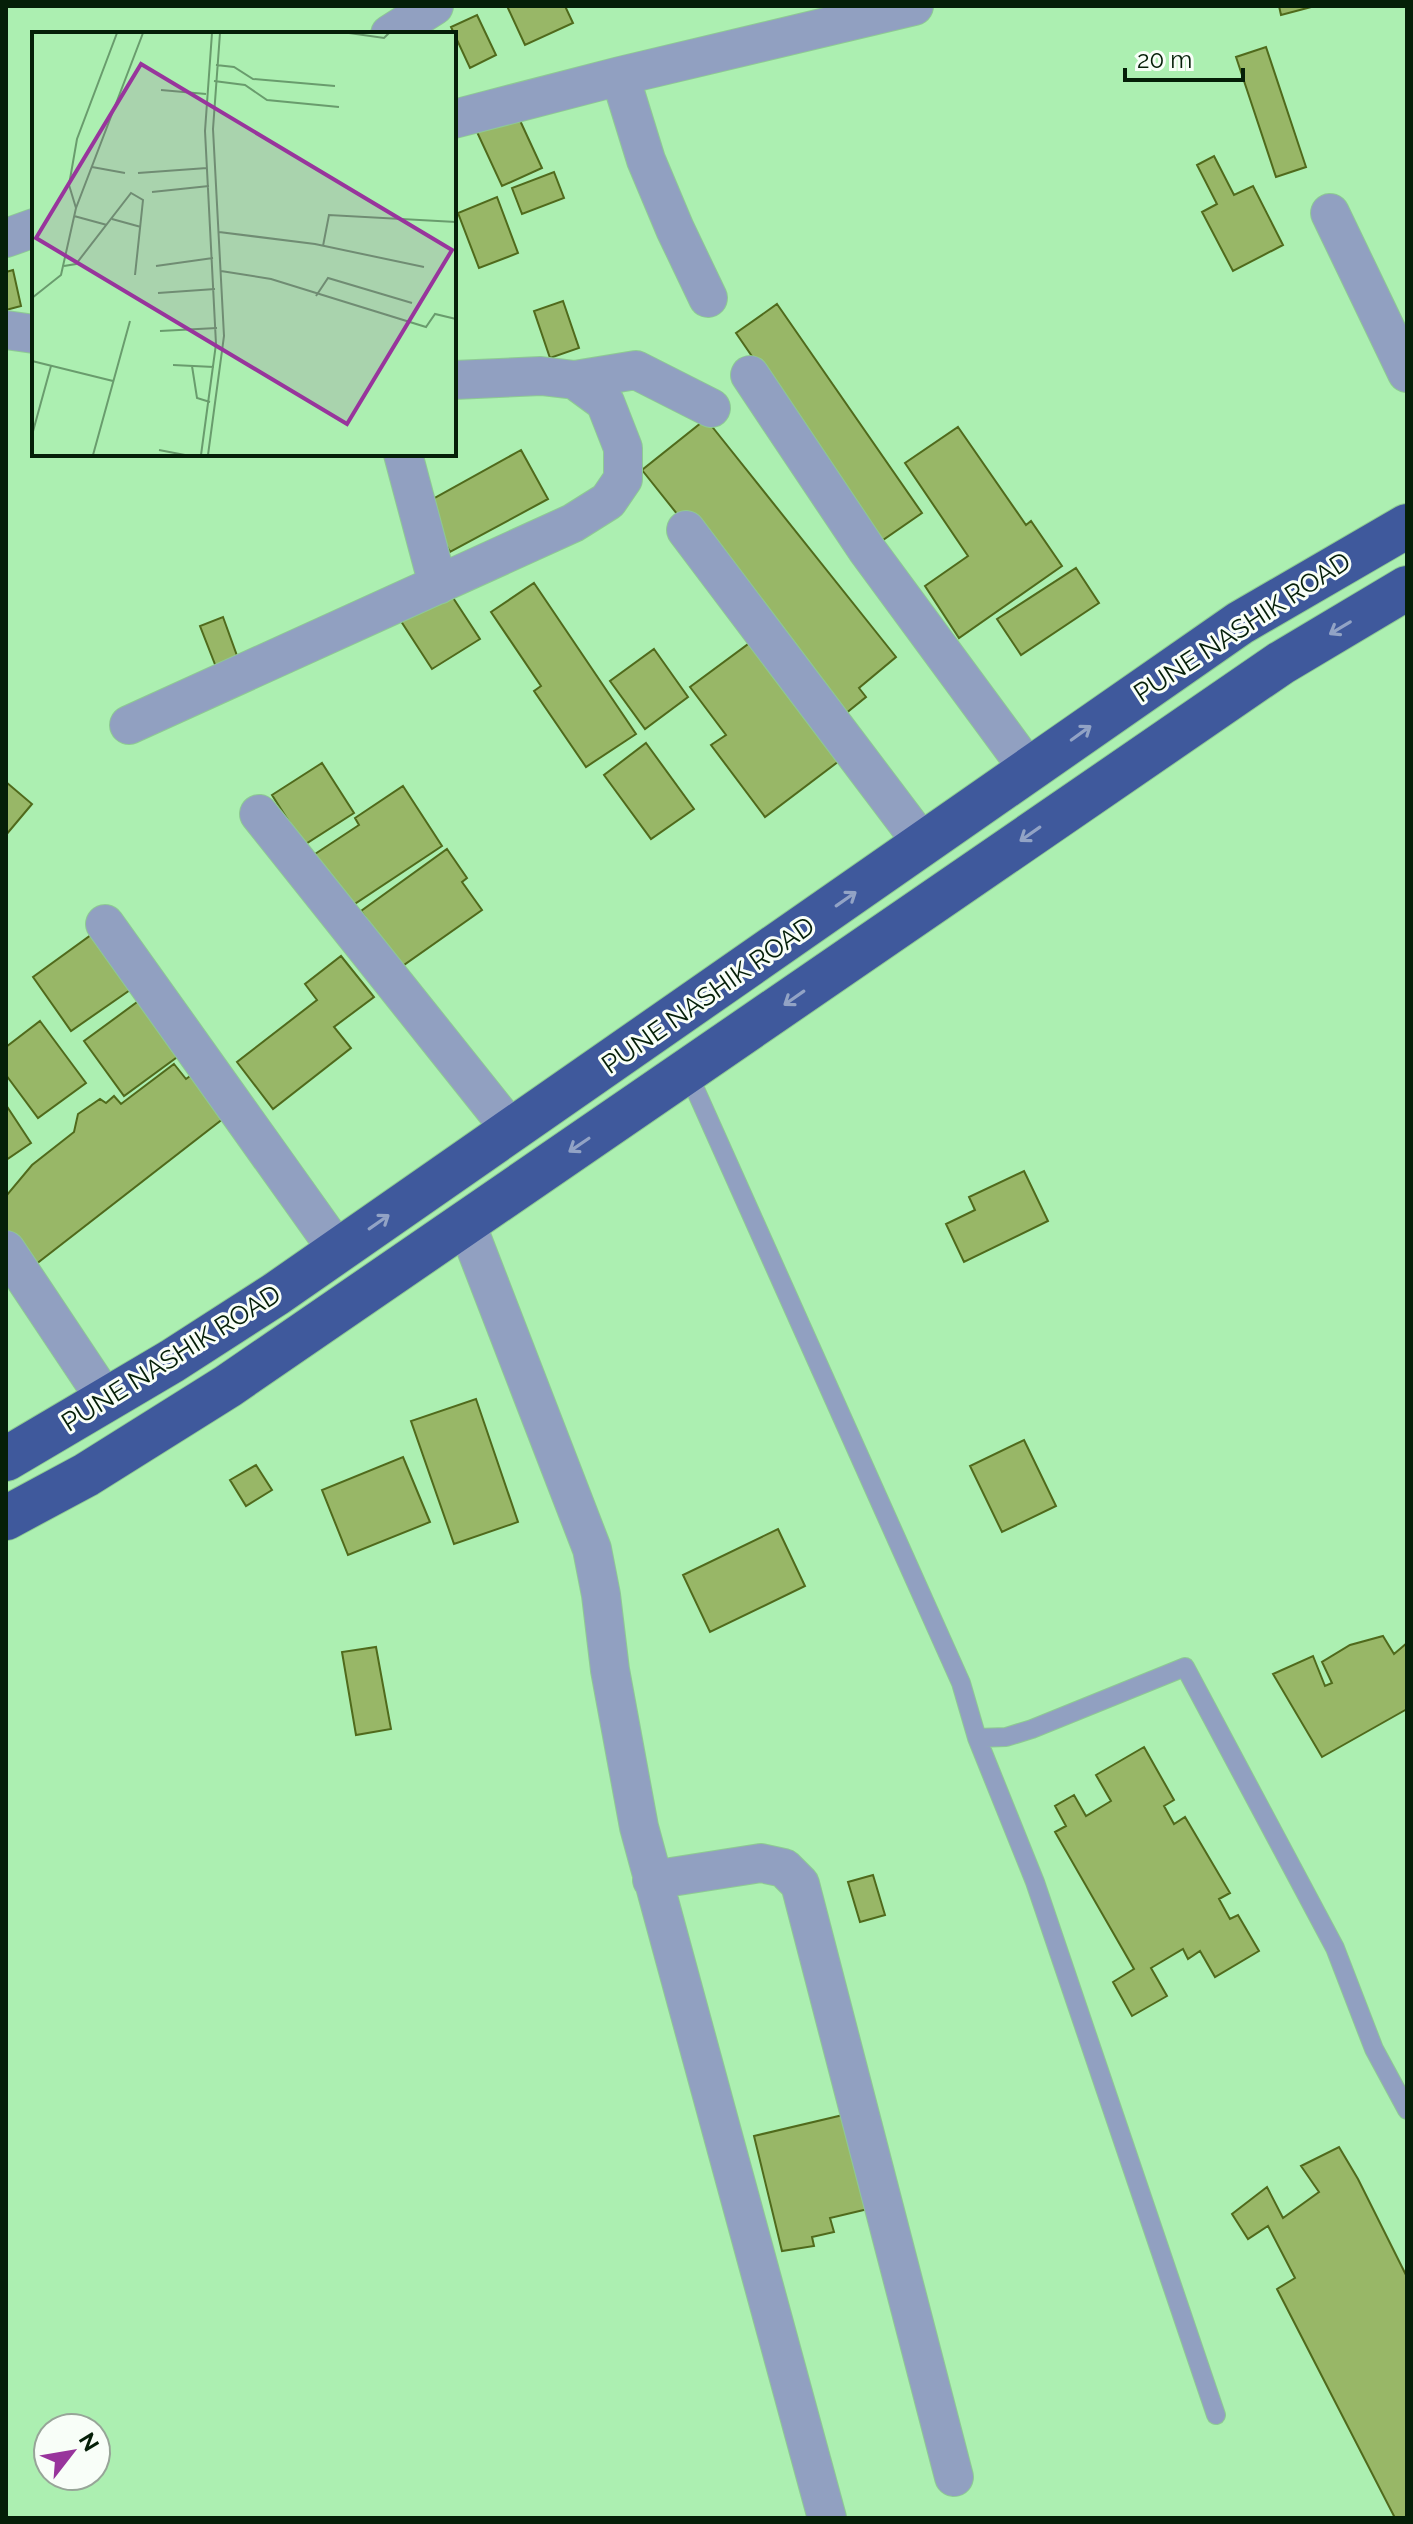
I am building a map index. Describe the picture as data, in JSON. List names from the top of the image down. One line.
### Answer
{"streets":{"highway":["PUNE NASHIK ROAD"]},"scale_bar":"20 m","north":"top right"}
